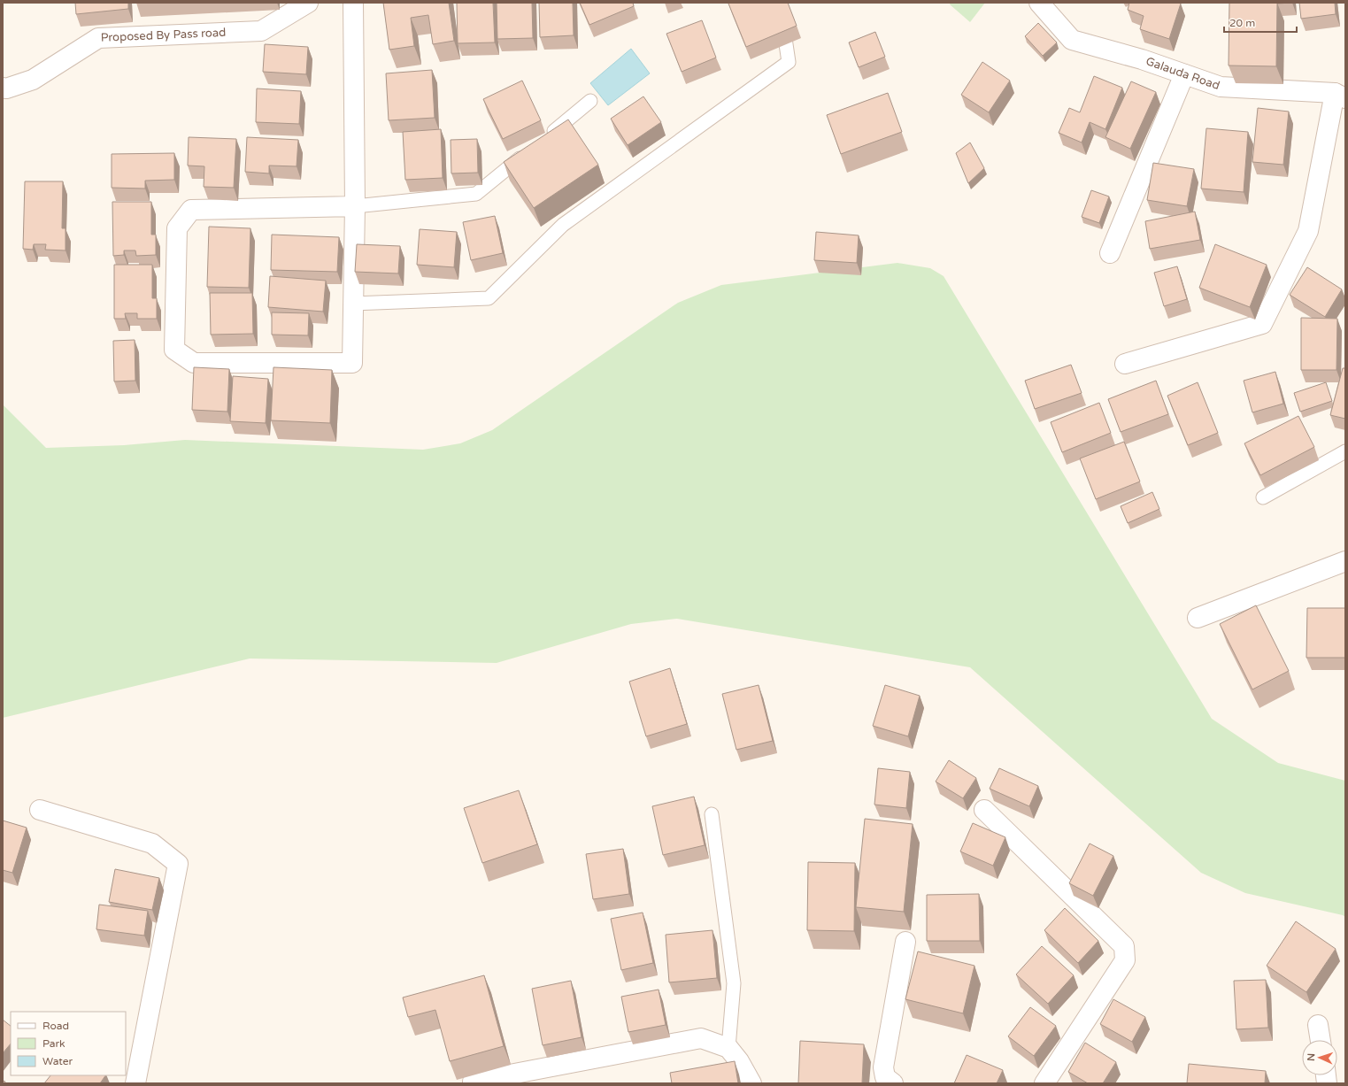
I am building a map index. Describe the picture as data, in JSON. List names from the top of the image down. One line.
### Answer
{"streets":{"street":["Proposed By Pass road","Galauda Road"]},"legend":["Road","Park","Water"],"scale_bar":"20 m","north":"left"}
